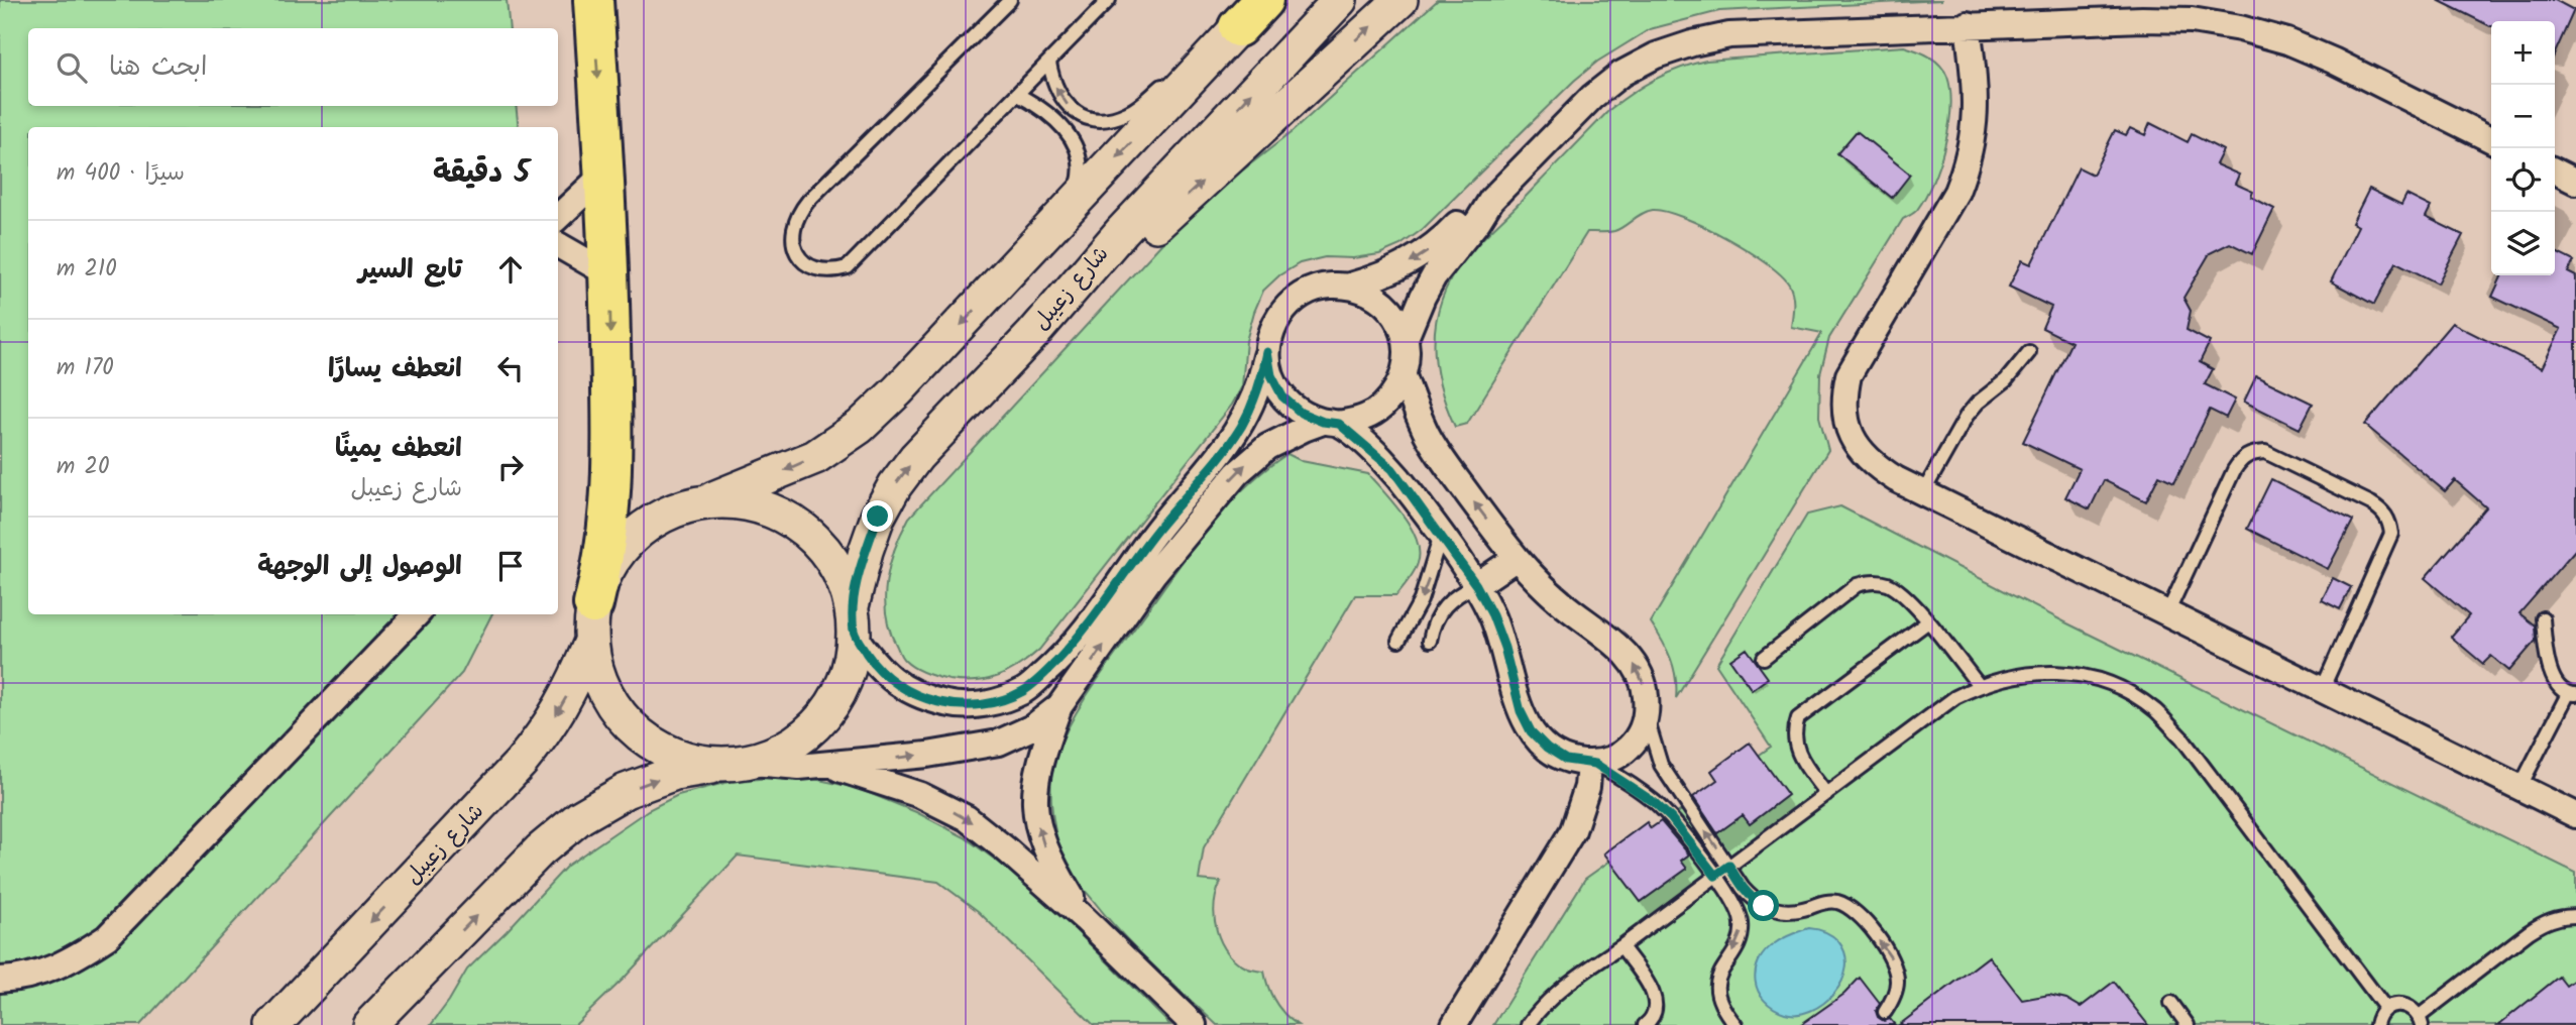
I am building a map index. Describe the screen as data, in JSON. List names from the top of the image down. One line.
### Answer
{"streets":{"main road":["شارع زعيبل"]},"page":{"map_buttons":["+","−"],"search":"ابحث هنا","heading":["5 دقيقة","سيرًا · 400 m"],"list":[["تابع السير","210 m"],["انعطف يسارًا","170 m"],["انعطف يمينًا","شارع زعيبل","20 m"],"الوصول إلى الوجهة"]}}
